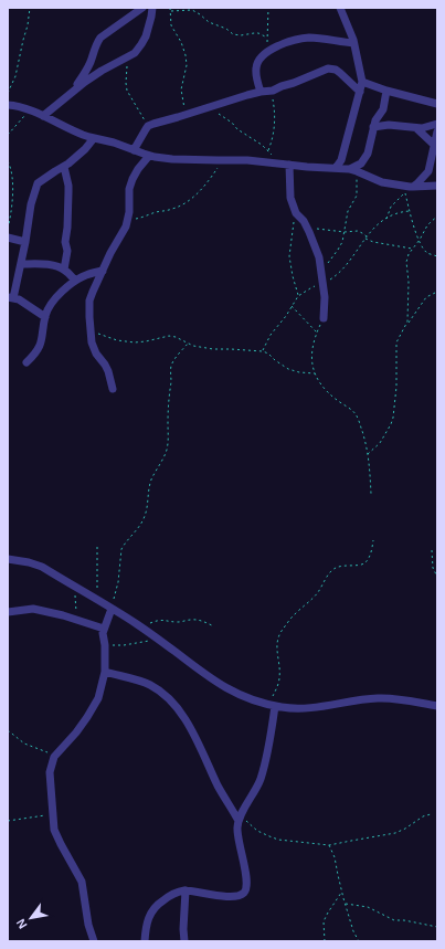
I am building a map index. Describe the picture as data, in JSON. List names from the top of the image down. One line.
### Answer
{"north":"bottom left"}
